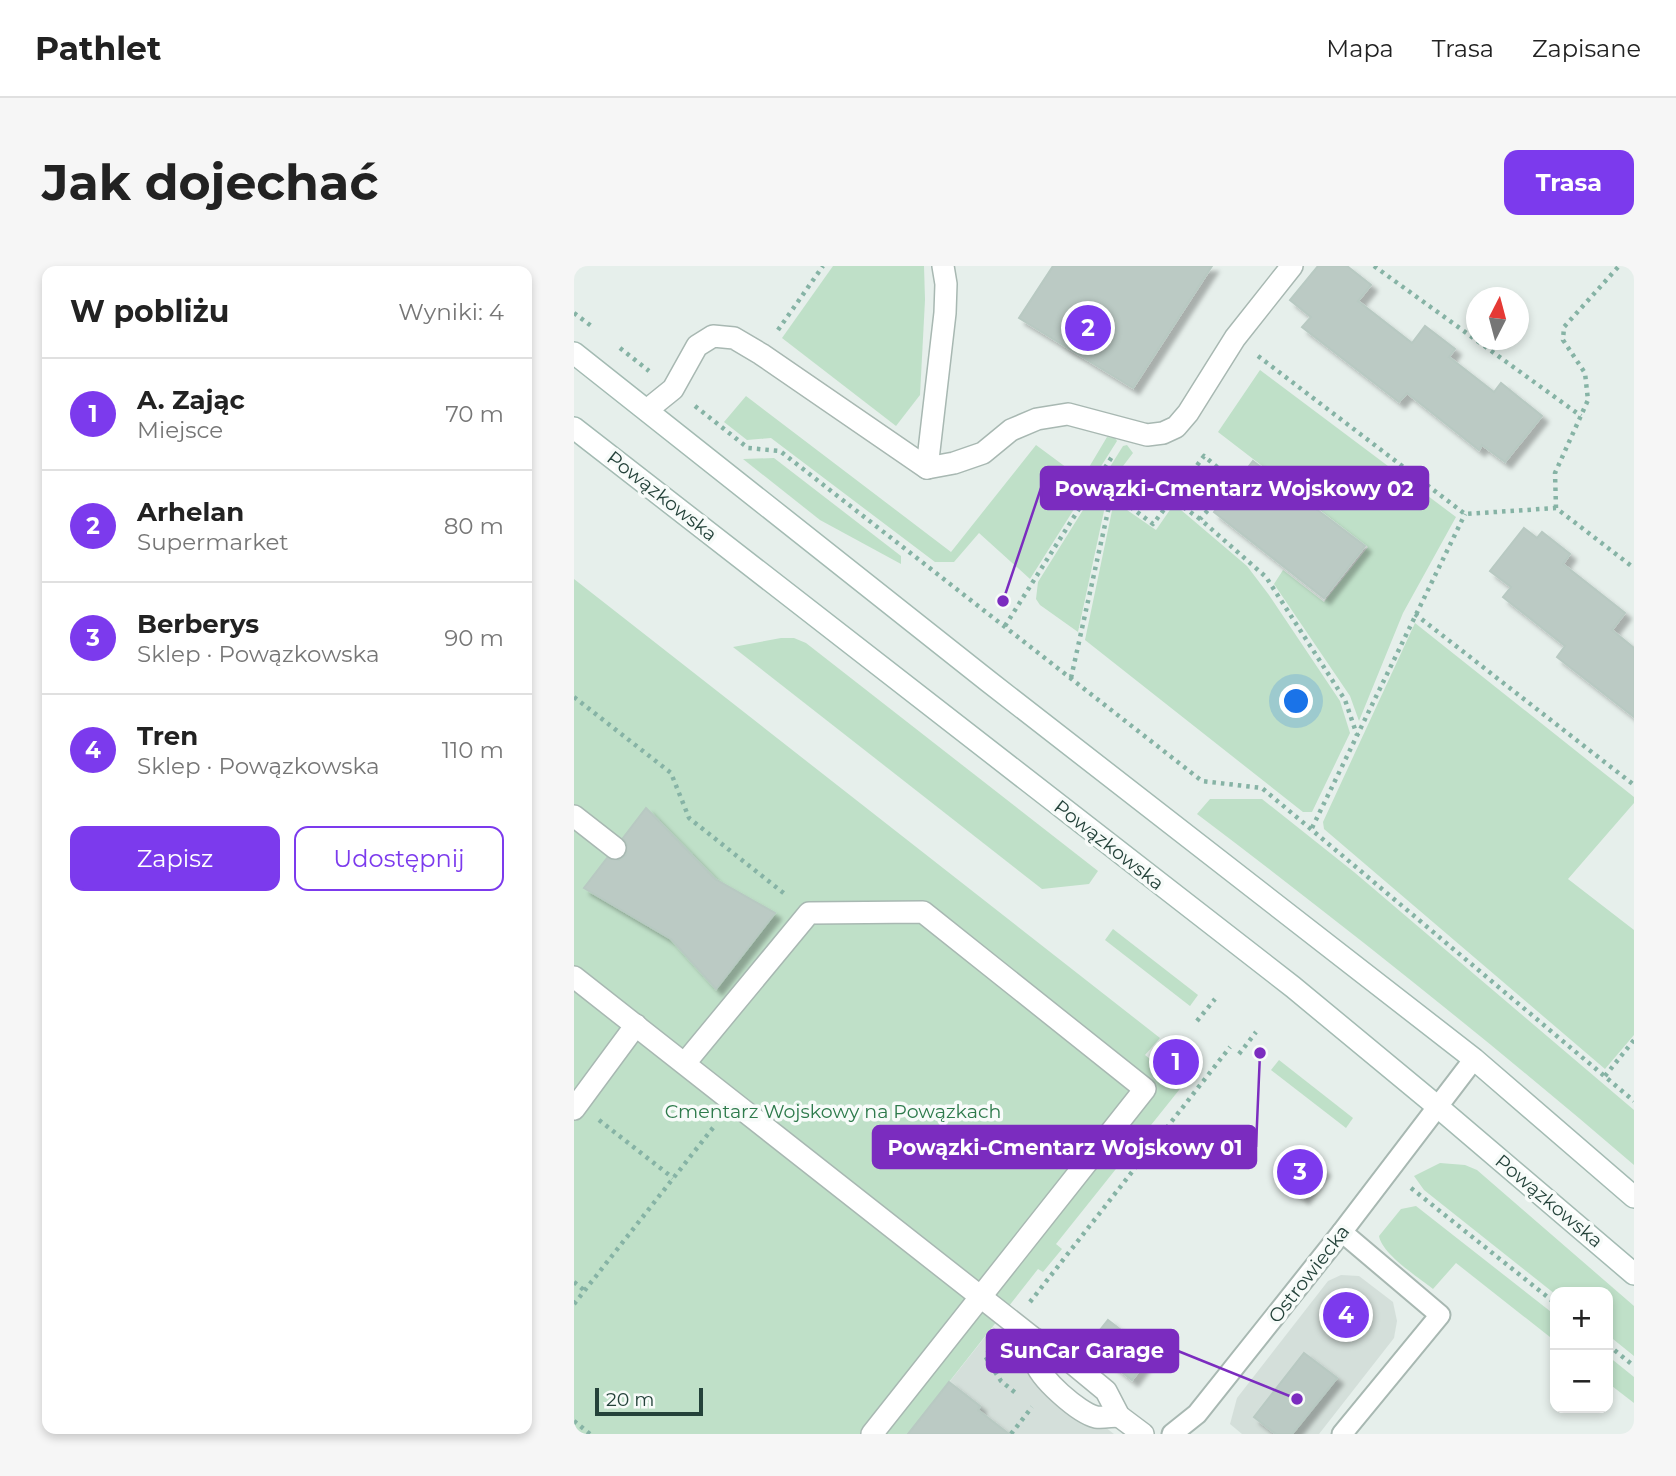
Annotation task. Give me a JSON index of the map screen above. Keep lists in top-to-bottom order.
{
  "streets": {
    "street": ["Powązkowska"],
    "lane": ["Ostrowiecka"]
  },
  "crossings": [
    ["Powązkowska", "Ostrowiecka"]
  ],
  "parks": ["Cmentarz Wojskowy na Powązkach"],
  "places": ["Powązki-Cmentarz Wojskowy 02", "Powązki-Cmentarz Wojskowy 01", "SunCar Garage"],
  "scale_bar": "20 m",
  "north": "top",
  "page": {
    "header": "Pathlet",
    "nav": ["Mapa", "Trasa", "Zapisane"],
    "buttons": [
      "Trasa",
      ["Zapisz", "Udostępnij"]
    ],
    "title": "Jak dojechać",
    "heading": ["W pobliżu", "Wyniki: 4"],
    "pins": [
      "2",
      "1",
      "3",
      "4"
    ],
    "list": [
      {
        "mark": "1",
        "name": "A. Zając",
        "note": "Miejsce",
        "value": "70 m"
      },
      {
        "mark": "2",
        "name": "Arhelan",
        "note": "Supermarket",
        "value": "80 m"
      },
      {
        "mark": "3",
        "name": "Berberys",
        "note": "Sklep · Powązkowska",
        "value": "90 m"
      },
      {
        "mark": "4",
        "name": "Tren",
        "note": "Sklep · Powązkowska",
        "value": "110 m"
      }
    ],
    "map_buttons": ["+", "−"],
    "scale": "20 m"
  }
}
